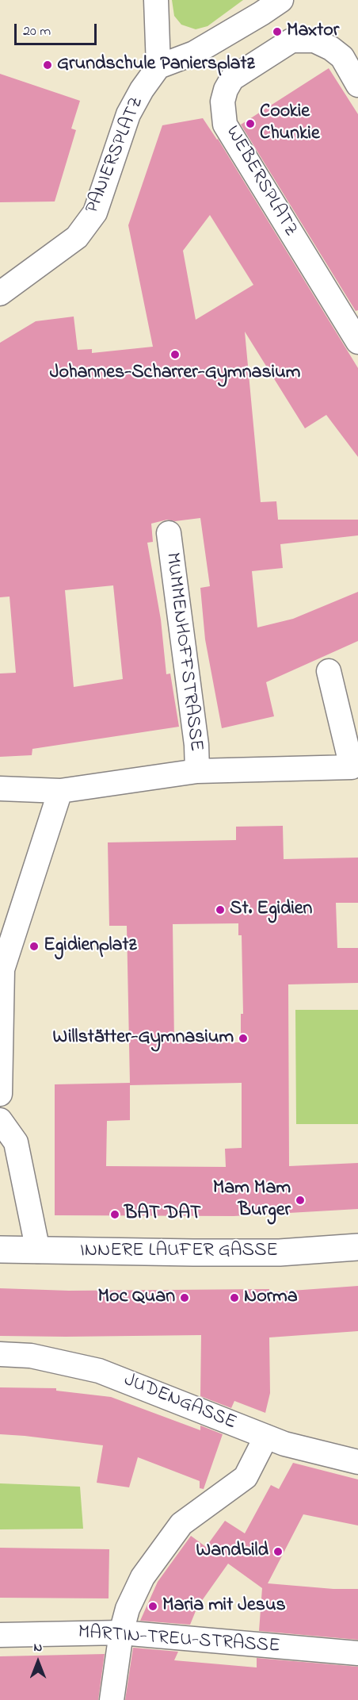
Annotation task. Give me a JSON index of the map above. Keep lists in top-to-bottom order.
{
  "streets": {
    "street": [
      "PANIERSPLATZ",
      "WEBERSPLATZ",
      "MUMMENHOFFSTRASSE",
      "INNERE LAUFER GASSE",
      "JUDENGASSE",
      "MARTIN-TREU-STRASSE"
    ]
  },
  "places": [
    "Maxtor",
    "Grundschule Paniersplatz",
    "Cookie Chunkie",
    "Johannes-Scharrer-Gymnasium",
    "St. Egidien",
    "Egidienplatz",
    "Willstätter-Gymnasium",
    "Mam Mam Burger",
    "BAT DAT",
    "Moc Quan",
    "Norma",
    "Wandbild",
    "Maria mit Jesus"
  ],
  "scale_bar": "20 m",
  "north": "top"
}
